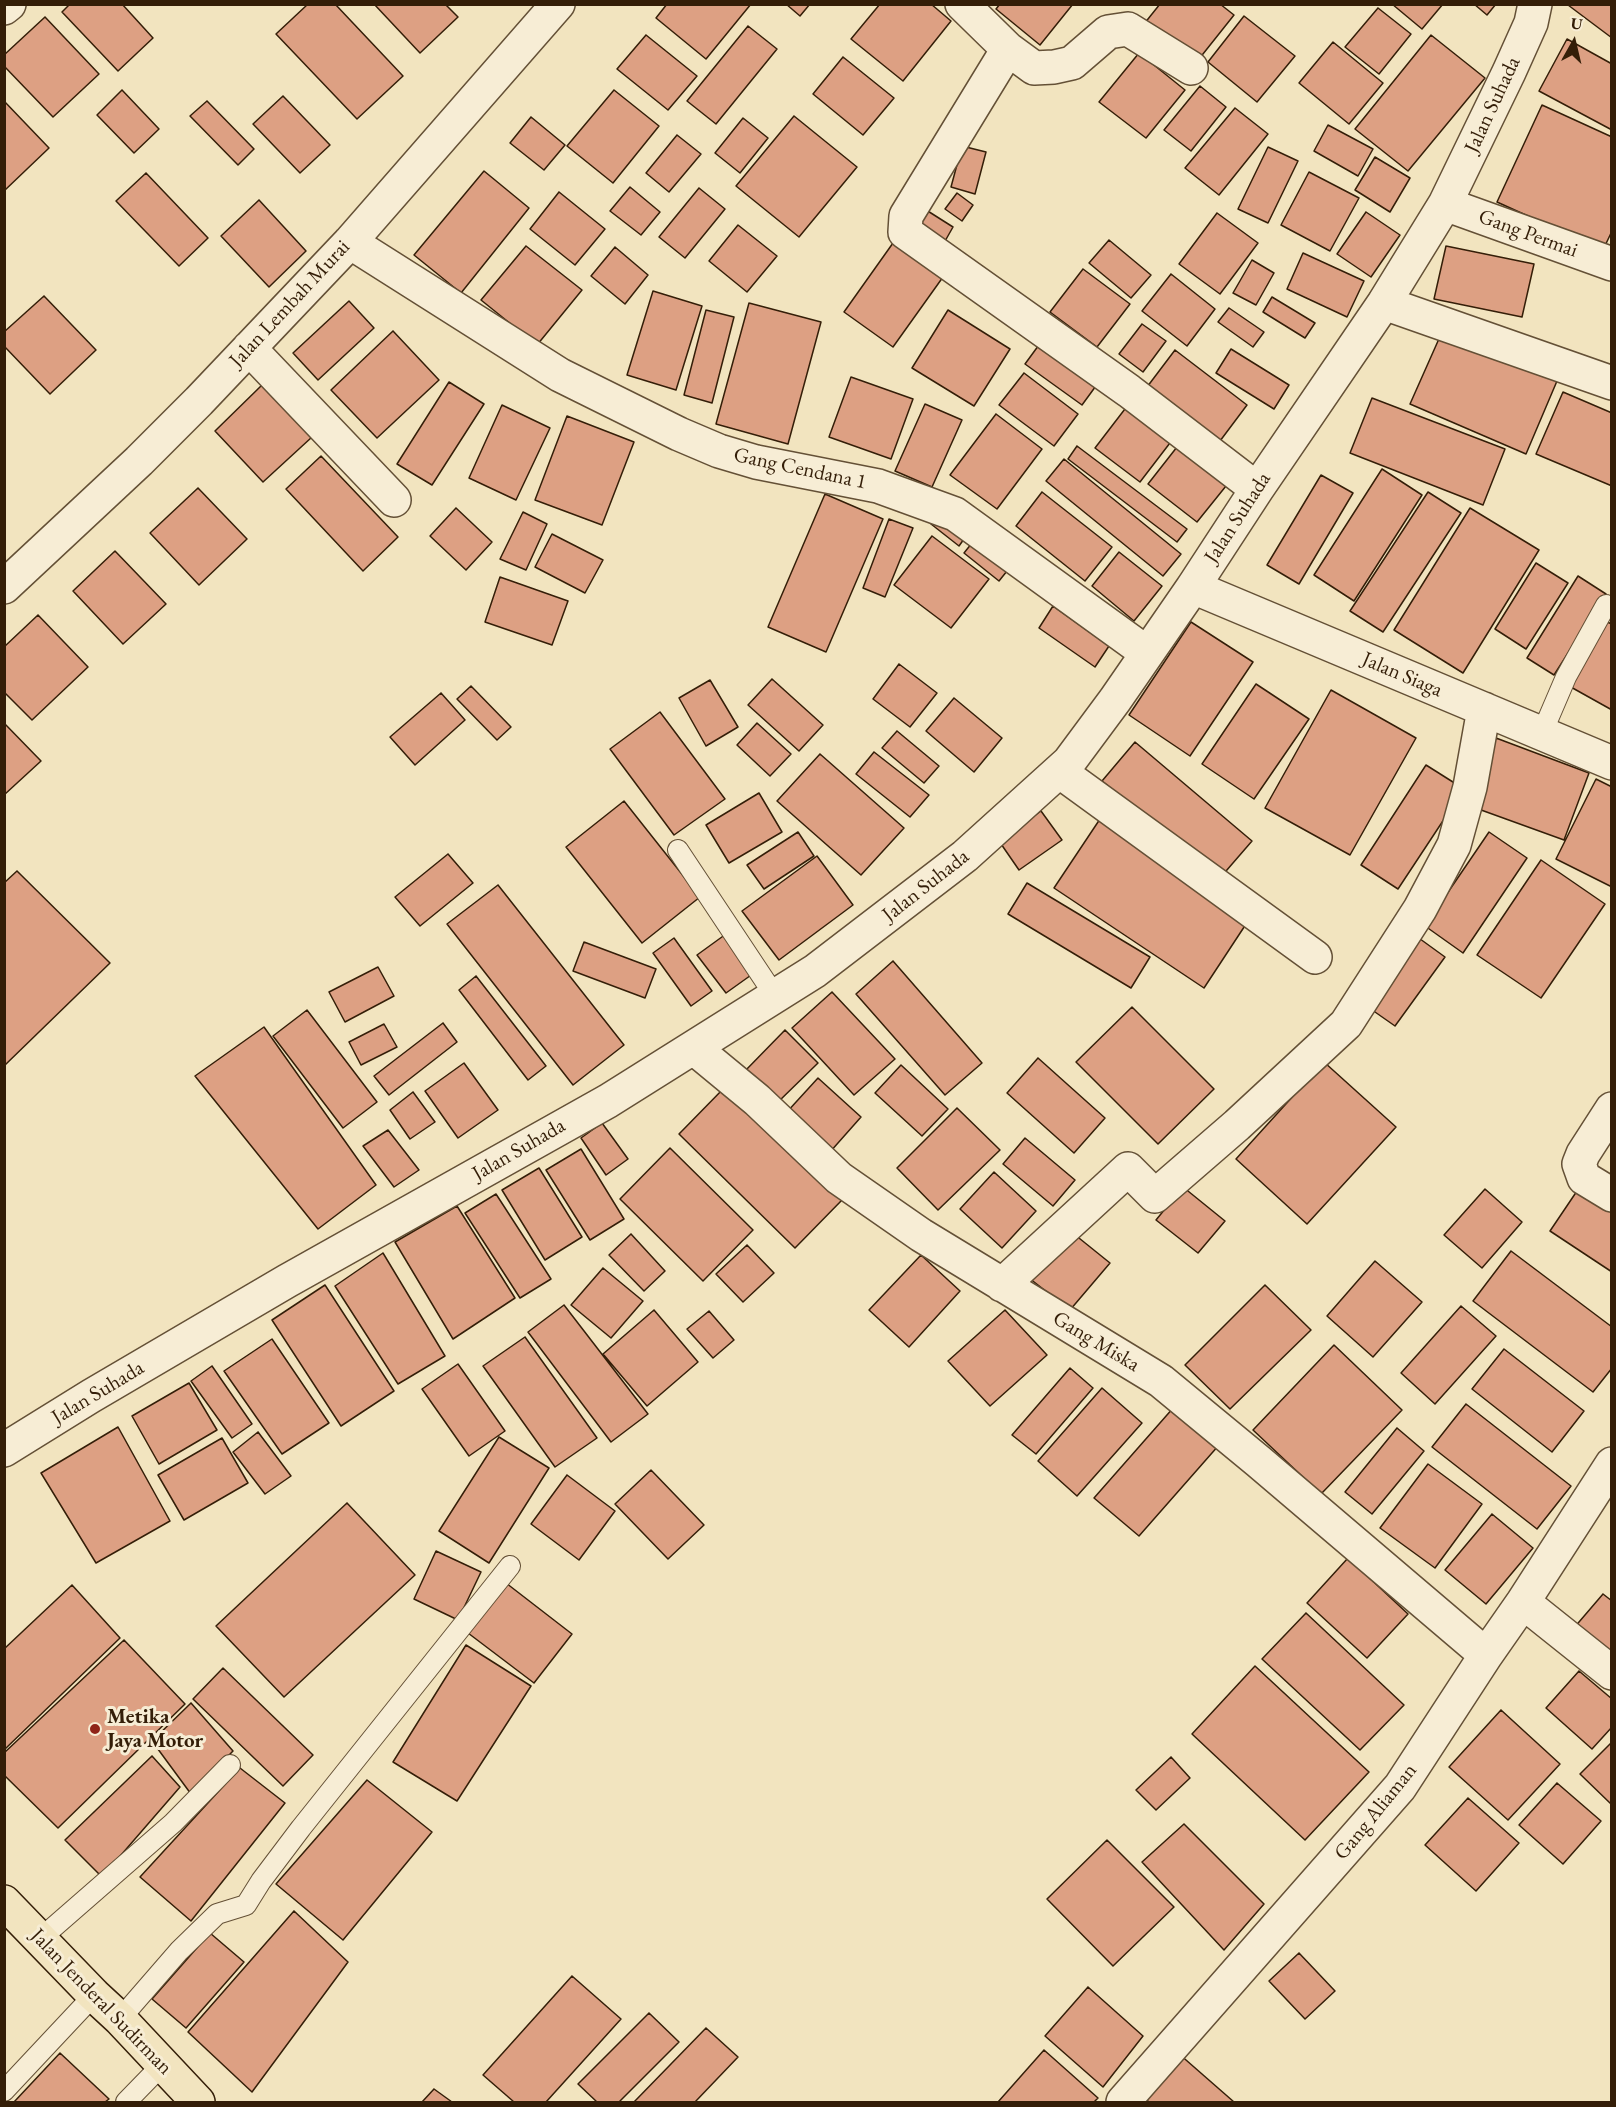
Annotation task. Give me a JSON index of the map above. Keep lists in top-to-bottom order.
{
  "streets": {
    "main road": ["Jalan Jenderal Sudirman"],
    "street": [
      "Jalan Suhada",
      "Gang Permai",
      "Jalan Lembah Murai",
      "Gang Cendana 1",
      "Jalan Siaga",
      "Gang Miska",
      "Gang Aliaman"
    ]
  },
  "crossings": [
    ["Jalan Suhada", "Gang Permai"],
    ["Jalan Suhada", "Gang Cendana 1"],
    ["Jalan Suhada", "Jalan Siaga"],
    ["Jalan Suhada", "Gang Miska"],
    ["Jalan Lembah Murai", "Gang Cendana 1"],
    ["Gang Miska", "Gang Aliaman"]
  ],
  "places": ["Metika Jaya Motor"],
  "north": "top"
}
